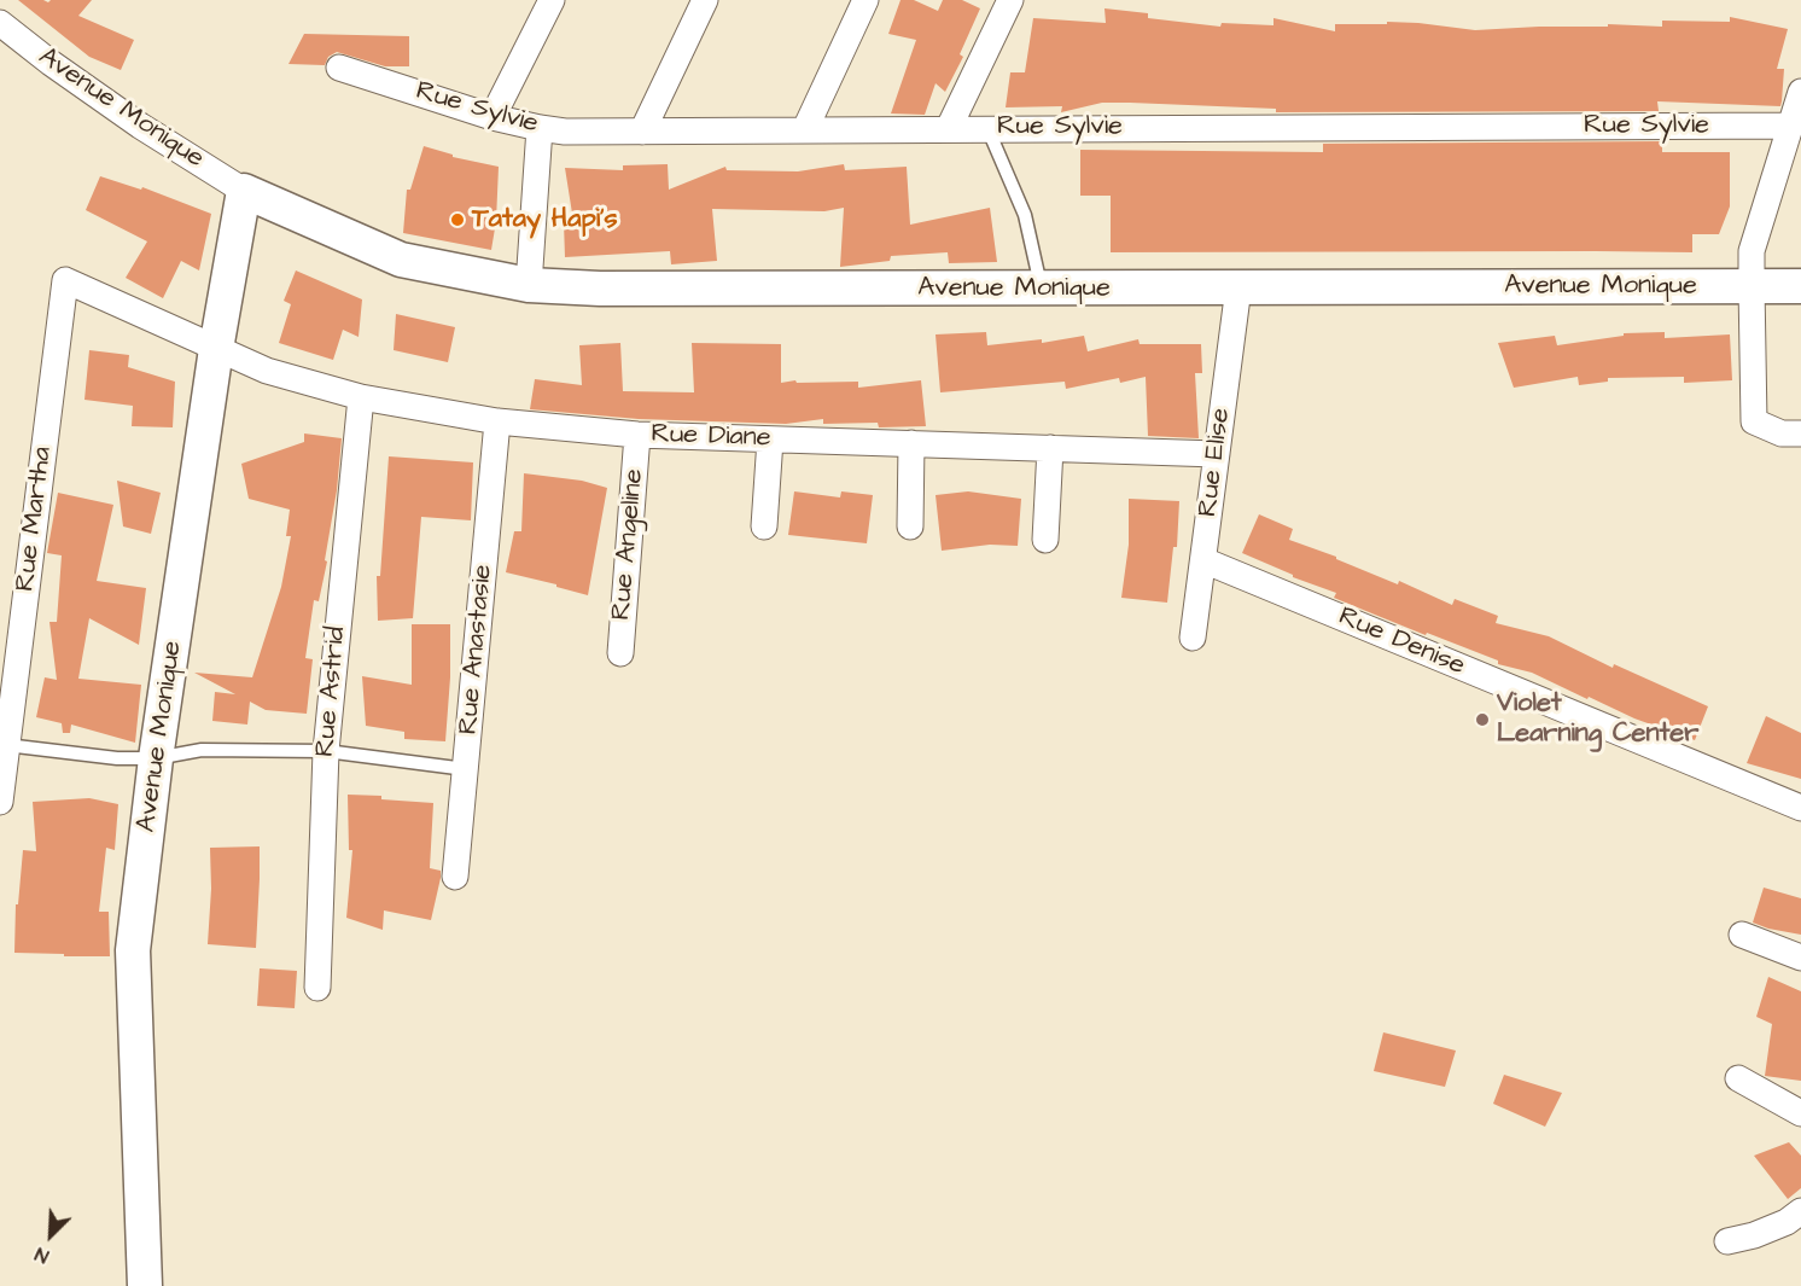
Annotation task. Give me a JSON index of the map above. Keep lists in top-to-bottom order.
{
  "streets": {
    "street": [
      "Avenue Monique",
      "Rue Sylvie",
      "Rue Diane",
      "Rue Elise",
      "Rue Martha",
      "Rue Angeline",
      "Rue Denise",
      "Rue Anastasie",
      "Rue Astrid"
    ]
  },
  "crossings": [
    ["Avenue Monique", "Rue Diane"],
    ["Avenue Monique", "Rue Elise"],
    ["Rue Diane", "Rue Elise"],
    ["Rue Diane", "Rue Martha"],
    ["Rue Diane", "Rue Angeline"],
    ["Rue Diane", "Rue Anastasie"],
    ["Rue Diane", "Rue Astrid"],
    ["Rue Elise", "Rue Denise"]
  ],
  "places": ["Tatay Hapi's", "Violet Learning Center"],
  "north": "bottom left"
}
